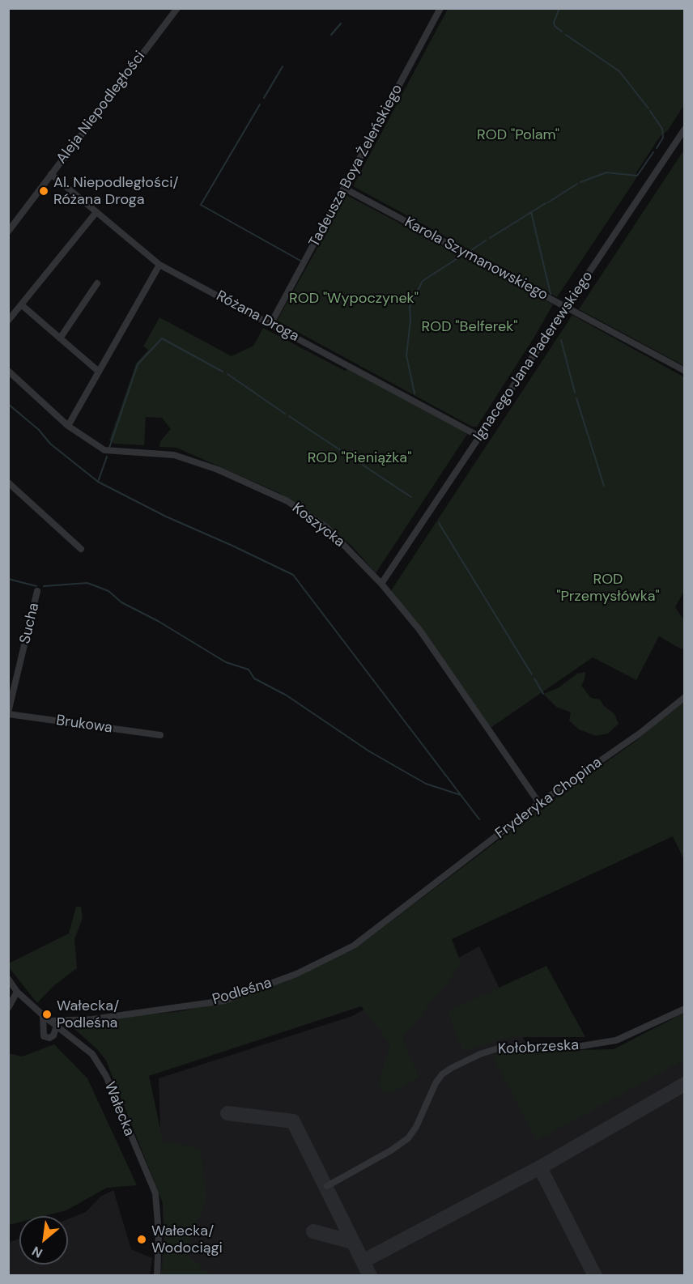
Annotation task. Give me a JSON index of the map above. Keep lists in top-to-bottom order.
{
  "streets": {
    "street": [
      "Aleja Niepodległości",
      "Tadeusza Boya Żeleńskiego",
      "Karola Szymanowskiego",
      "Różana Droga",
      "Ignacego Jana Paderewskiego",
      "Koszycka",
      "Sucha",
      "Brukowa",
      "Fryderyka Chopina",
      "Podleśna",
      "Kołobrzeska",
      "Wałecka"
    ]
  },
  "crossings": [
    ["Aleja Niepodległości", "Różana Droga"],
    ["Tadeusza Boya Żeleńskiego", "Karola Szymanowskiego"],
    ["Tadeusza Boya Żeleńskiego", "Różana Droga"],
    ["Karola Szymanowskiego", "Ignacego Jana Paderewskiego"],
    ["Różana Droga", "Ignacego Jana Paderewskiego"],
    ["Ignacego Jana Paderewskiego", "Koszycka"],
    ["Koszycka", "Fryderyka Chopina"],
    ["Sucha", "Brukowa"],
    ["Fryderyka Chopina", "Podleśna"],
    ["Podleśna", "Wałecka"]
  ],
  "parks": [
    "ROD \"Polam\"",
    "ROD \"Wypoczynek\"",
    "ROD \"Belferek\"",
    "ROD \"Pieniążka\"",
    "ROD \"Przemysłówka\""
  ],
  "places": ["Al. Niepodległości/ Różana Droga", "Wałecka/ Podleśna", "Wałecka/ Wodociągi"],
  "north": "bottom left"
}
